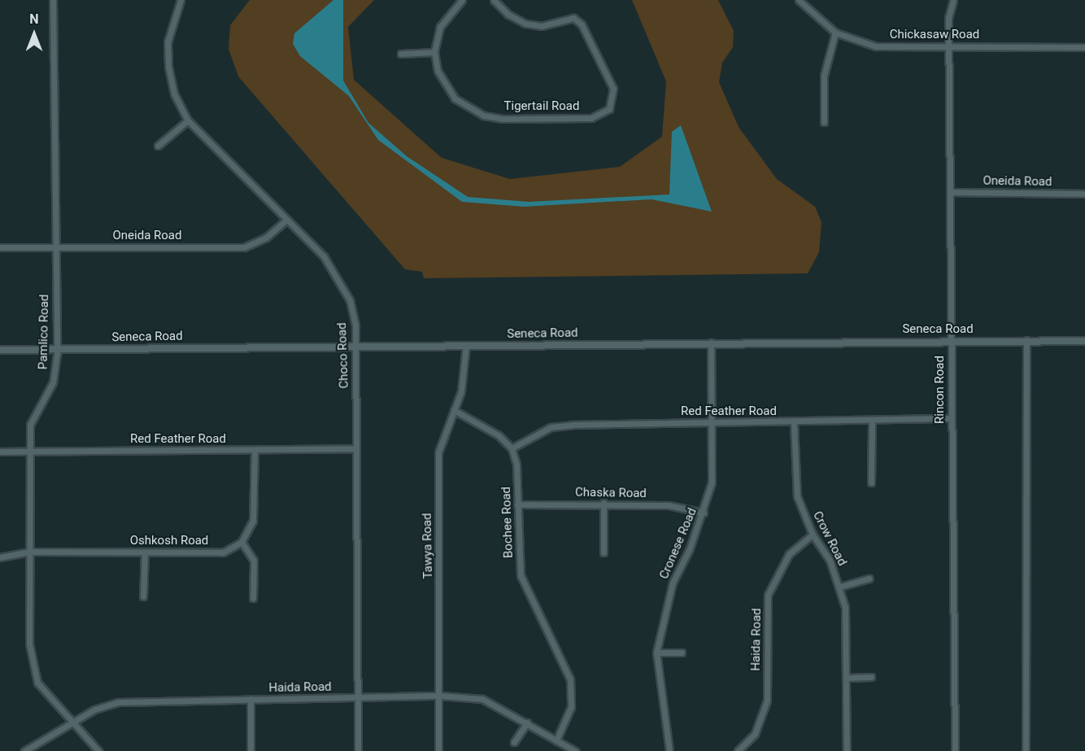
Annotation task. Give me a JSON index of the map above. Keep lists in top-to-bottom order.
{
  "streets": {
    "street": [
      "Chickasaw Road",
      "Tigertail Road",
      "Oneida Road",
      "Seneca Road",
      "Pamlico Road",
      "Choco Road",
      "Rincon Road",
      "Red Feather Road",
      "Chaska Road",
      "Bochee Road",
      "Crow Road",
      "Oshkosh Road",
      "Cronese Road",
      "Tawya Road",
      "Haida Road"
    ]
  },
  "crossings": [
    ["Chickasaw Road", "Rincon Road"],
    ["Oneida Road", "Pamlico Road"],
    ["Oneida Road", "Choco Road"],
    ["Oneida Road", "Rincon Road"],
    ["Seneca Road", "Pamlico Road"],
    ["Seneca Road", "Choco Road"],
    ["Seneca Road", "Rincon Road"],
    ["Seneca Road", "Cronese Road"],
    ["Seneca Road", "Tawya Road"],
    ["Pamlico Road", "Red Feather Road"],
    ["Pamlico Road", "Oshkosh Road"],
    ["Pamlico Road", "Haida Road"],
    ["Choco Road", "Red Feather Road"],
    ["Choco Road", "Haida Road"],
    ["Rincon Road", "Red Feather Road"],
    ["Red Feather Road", "Bochee Road"],
    ["Red Feather Road", "Crow Road"],
    ["Red Feather Road", "Cronese Road"],
    ["Chaska Road", "Bochee Road"],
    ["Chaska Road", "Cronese Road"],
    ["Bochee Road", "Haida Road"],
    ["Crow Road", "Haida Road"],
    ["Tawya Road", "Haida Road"]
  ],
  "north": "top"
}
